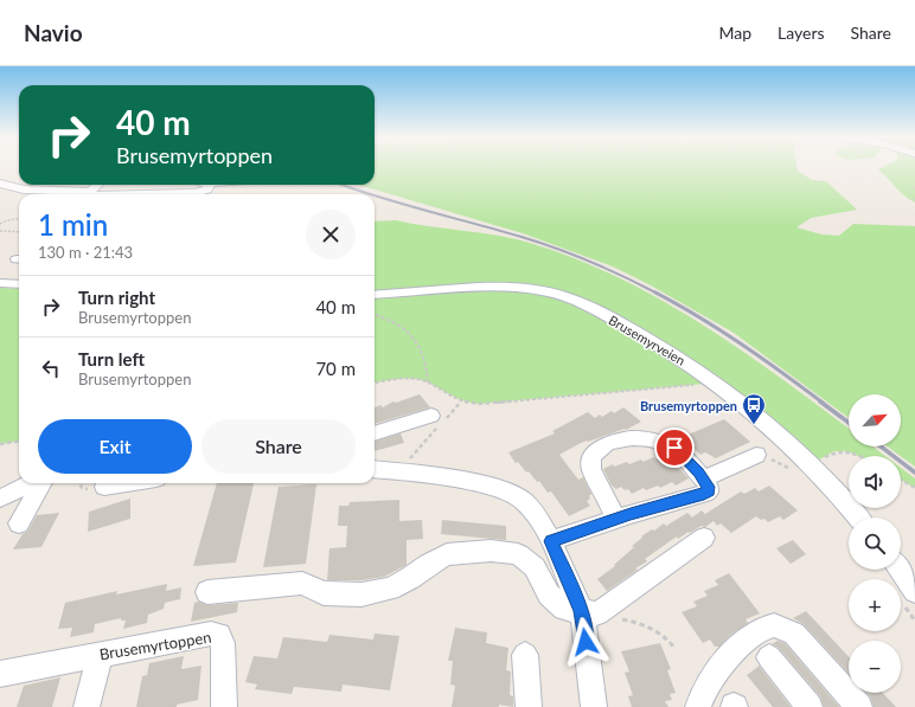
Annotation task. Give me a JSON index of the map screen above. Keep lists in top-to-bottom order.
{
  "streets": {
    "street": ["Brusemyrveien", "Brusemyrtoppen"]
  },
  "places": {
    "bus stop": ["Brusemyrtoppen"]
  },
  "north": "top right",
  "page": {
    "header": "Navio",
    "nav": ["Map", "Layers", "Share"],
    "turn": ["40 m", "Brusemyrtoppen"],
    "heading": ["1 min", "130 m · 21:43"],
    "list": [
      {
        "name": "Turn right",
        "note": "Brusemyrtoppen",
        "value": "40 m"
      },
      {
        "name": "Turn left",
        "note": "Brusemyrtoppen",
        "value": "70 m"
      }
    ],
    "map_buttons": ["+", "−"],
    "buttons": ["Exit", "Share"]
  }
}
